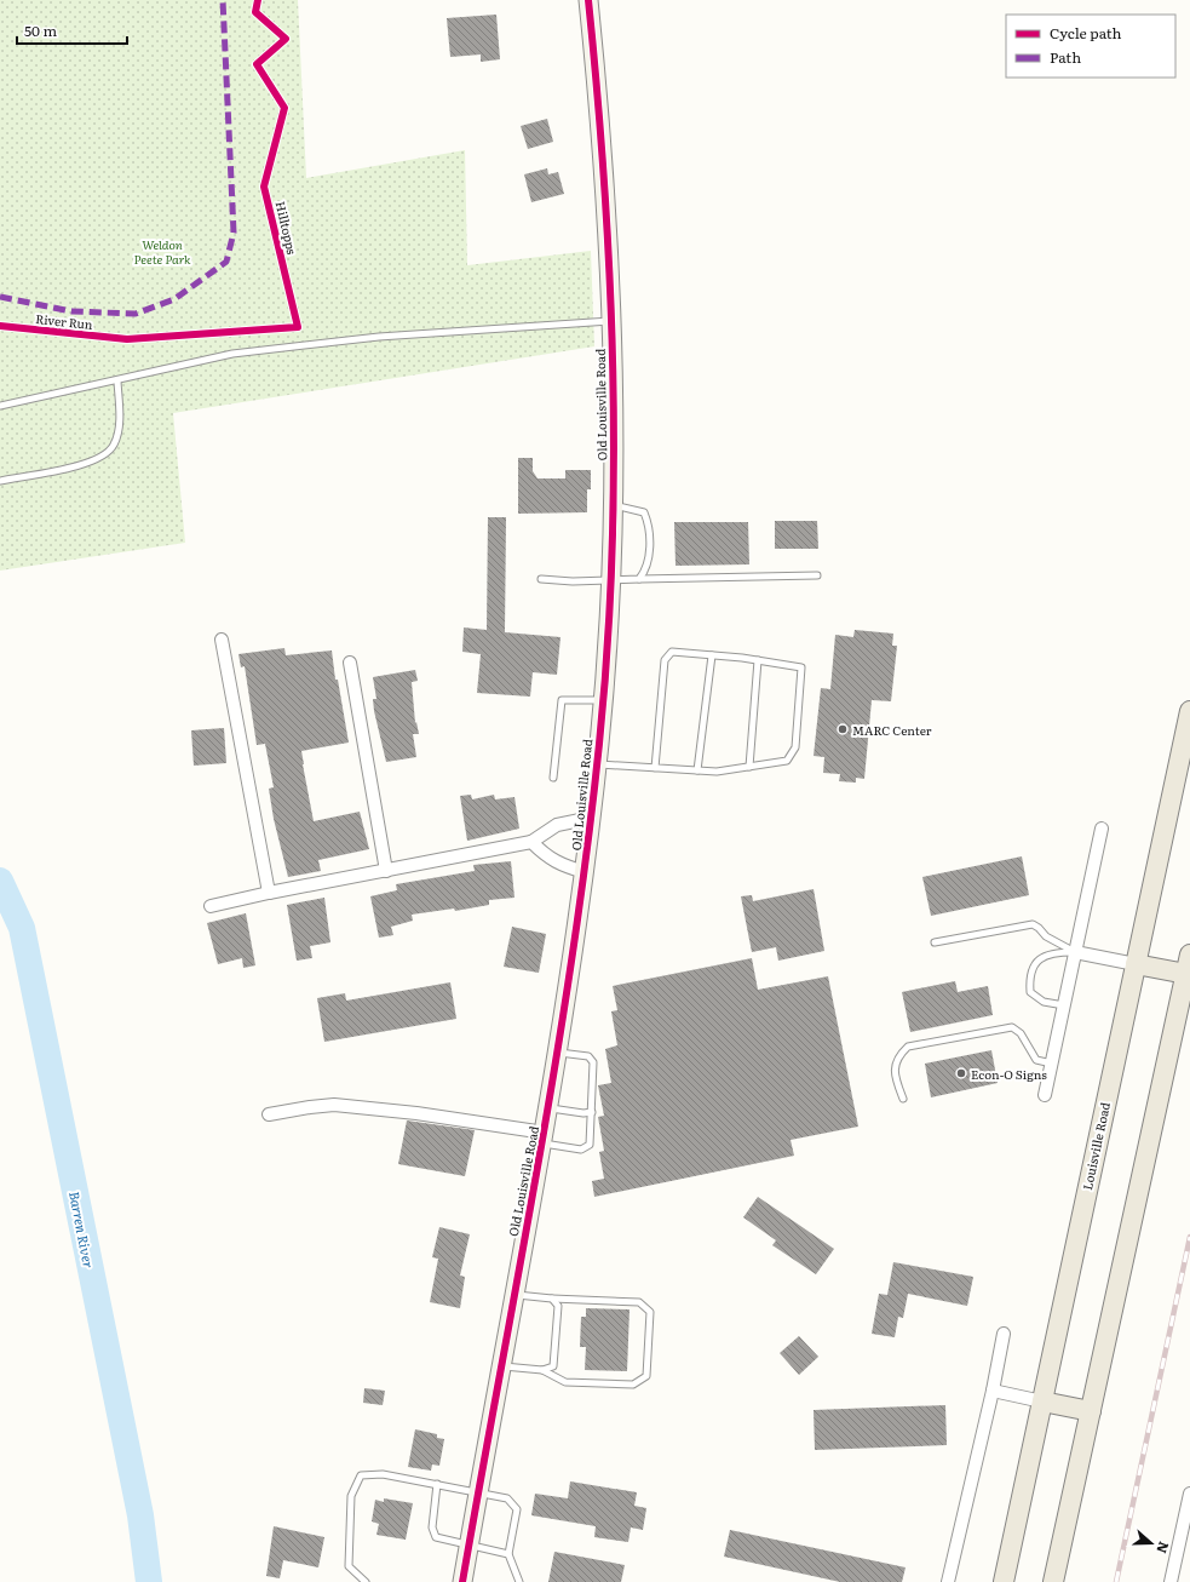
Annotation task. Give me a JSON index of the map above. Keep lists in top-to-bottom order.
{
  "streets": {
    "main road": ["Louisville Road"],
    "street": ["Old Louisville Road"],
    "cycle path": ["Hilltopps"]
  },
  "water": ["Barren River"],
  "parks": ["Weldon Peete Park"],
  "places": ["MARC Center", "Econ-O Signs"],
  "legend": ["Cycle path", "Path"],
  "scale_bar": "50 m",
  "north": "right"
}
